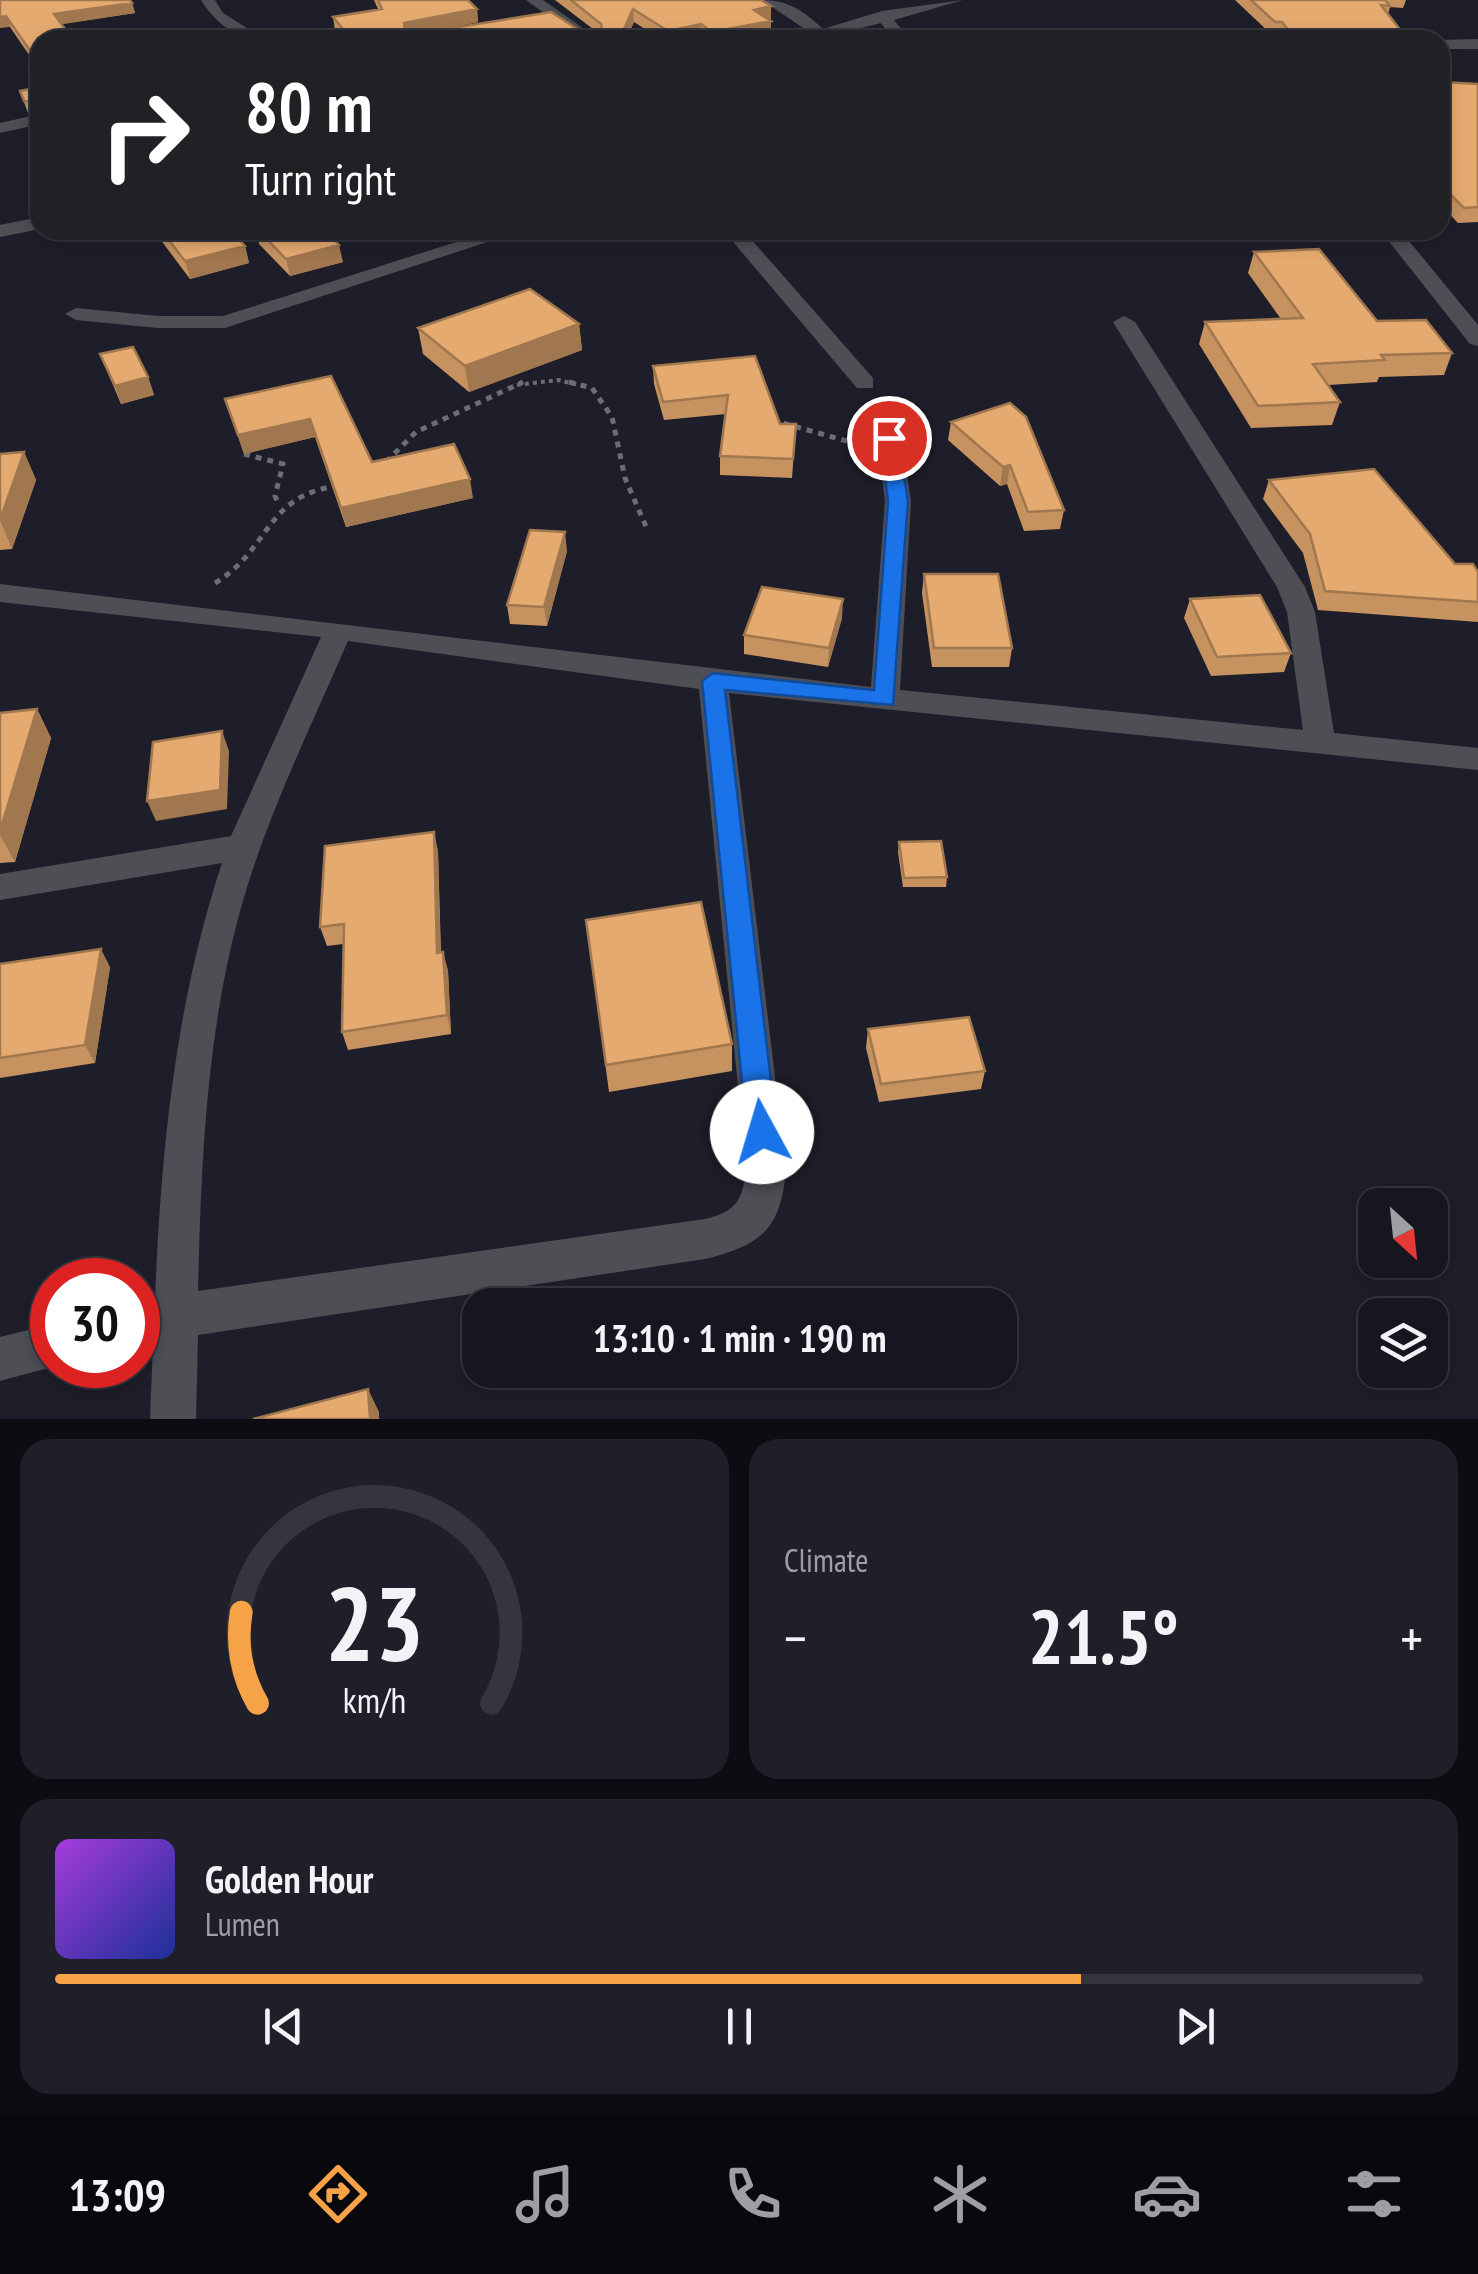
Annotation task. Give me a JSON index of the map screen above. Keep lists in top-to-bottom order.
{
  "north": "bottom right",
  "page": {
    "turn": ["80 m", "Turn right"],
    "limit": "30",
    "trip": "13:10 · 1 min · 190 m",
    "tile": "Climate",
    "heat": ["−", "21.5°", "+"],
    "song": ["Golden Hour", "Lumen"],
    "tabs": "13:09",
    "gauge": ["23", "km/h"]
  }
}
